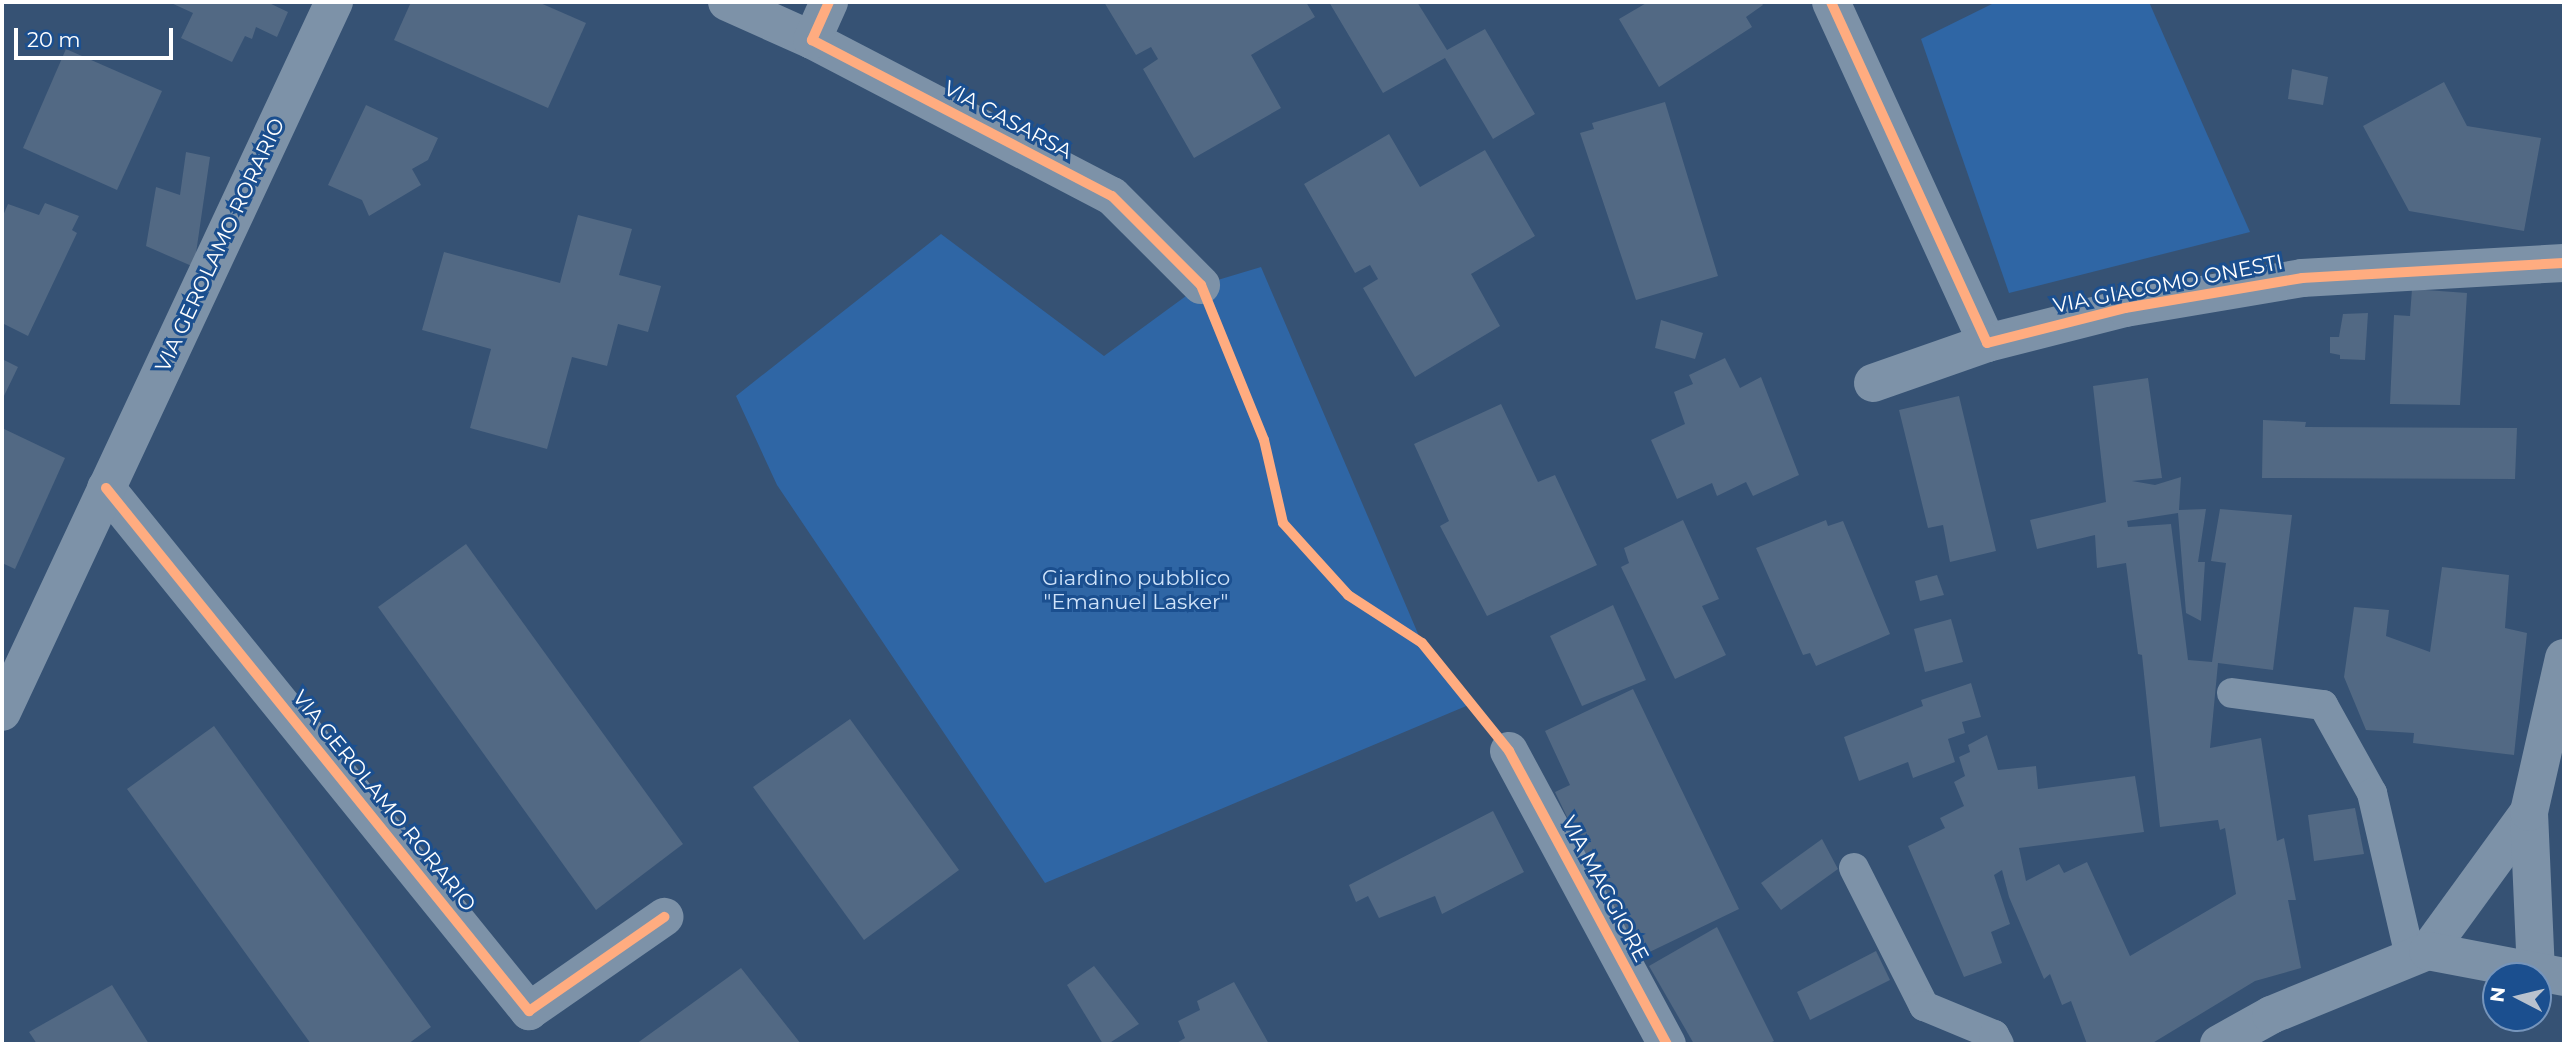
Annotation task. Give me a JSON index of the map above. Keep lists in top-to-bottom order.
{
  "streets": {
    "street": [
      "VIA CASARSA",
      "VIA GEROLAMO RORARIO",
      "VIA GIACOMO ONESTI",
      "VIA MAGGIORE"
    ]
  },
  "parks": ["Giardino pubblico \"Emanuel Lasker\""],
  "scale_bar": "20 m",
  "north": "left"
}
